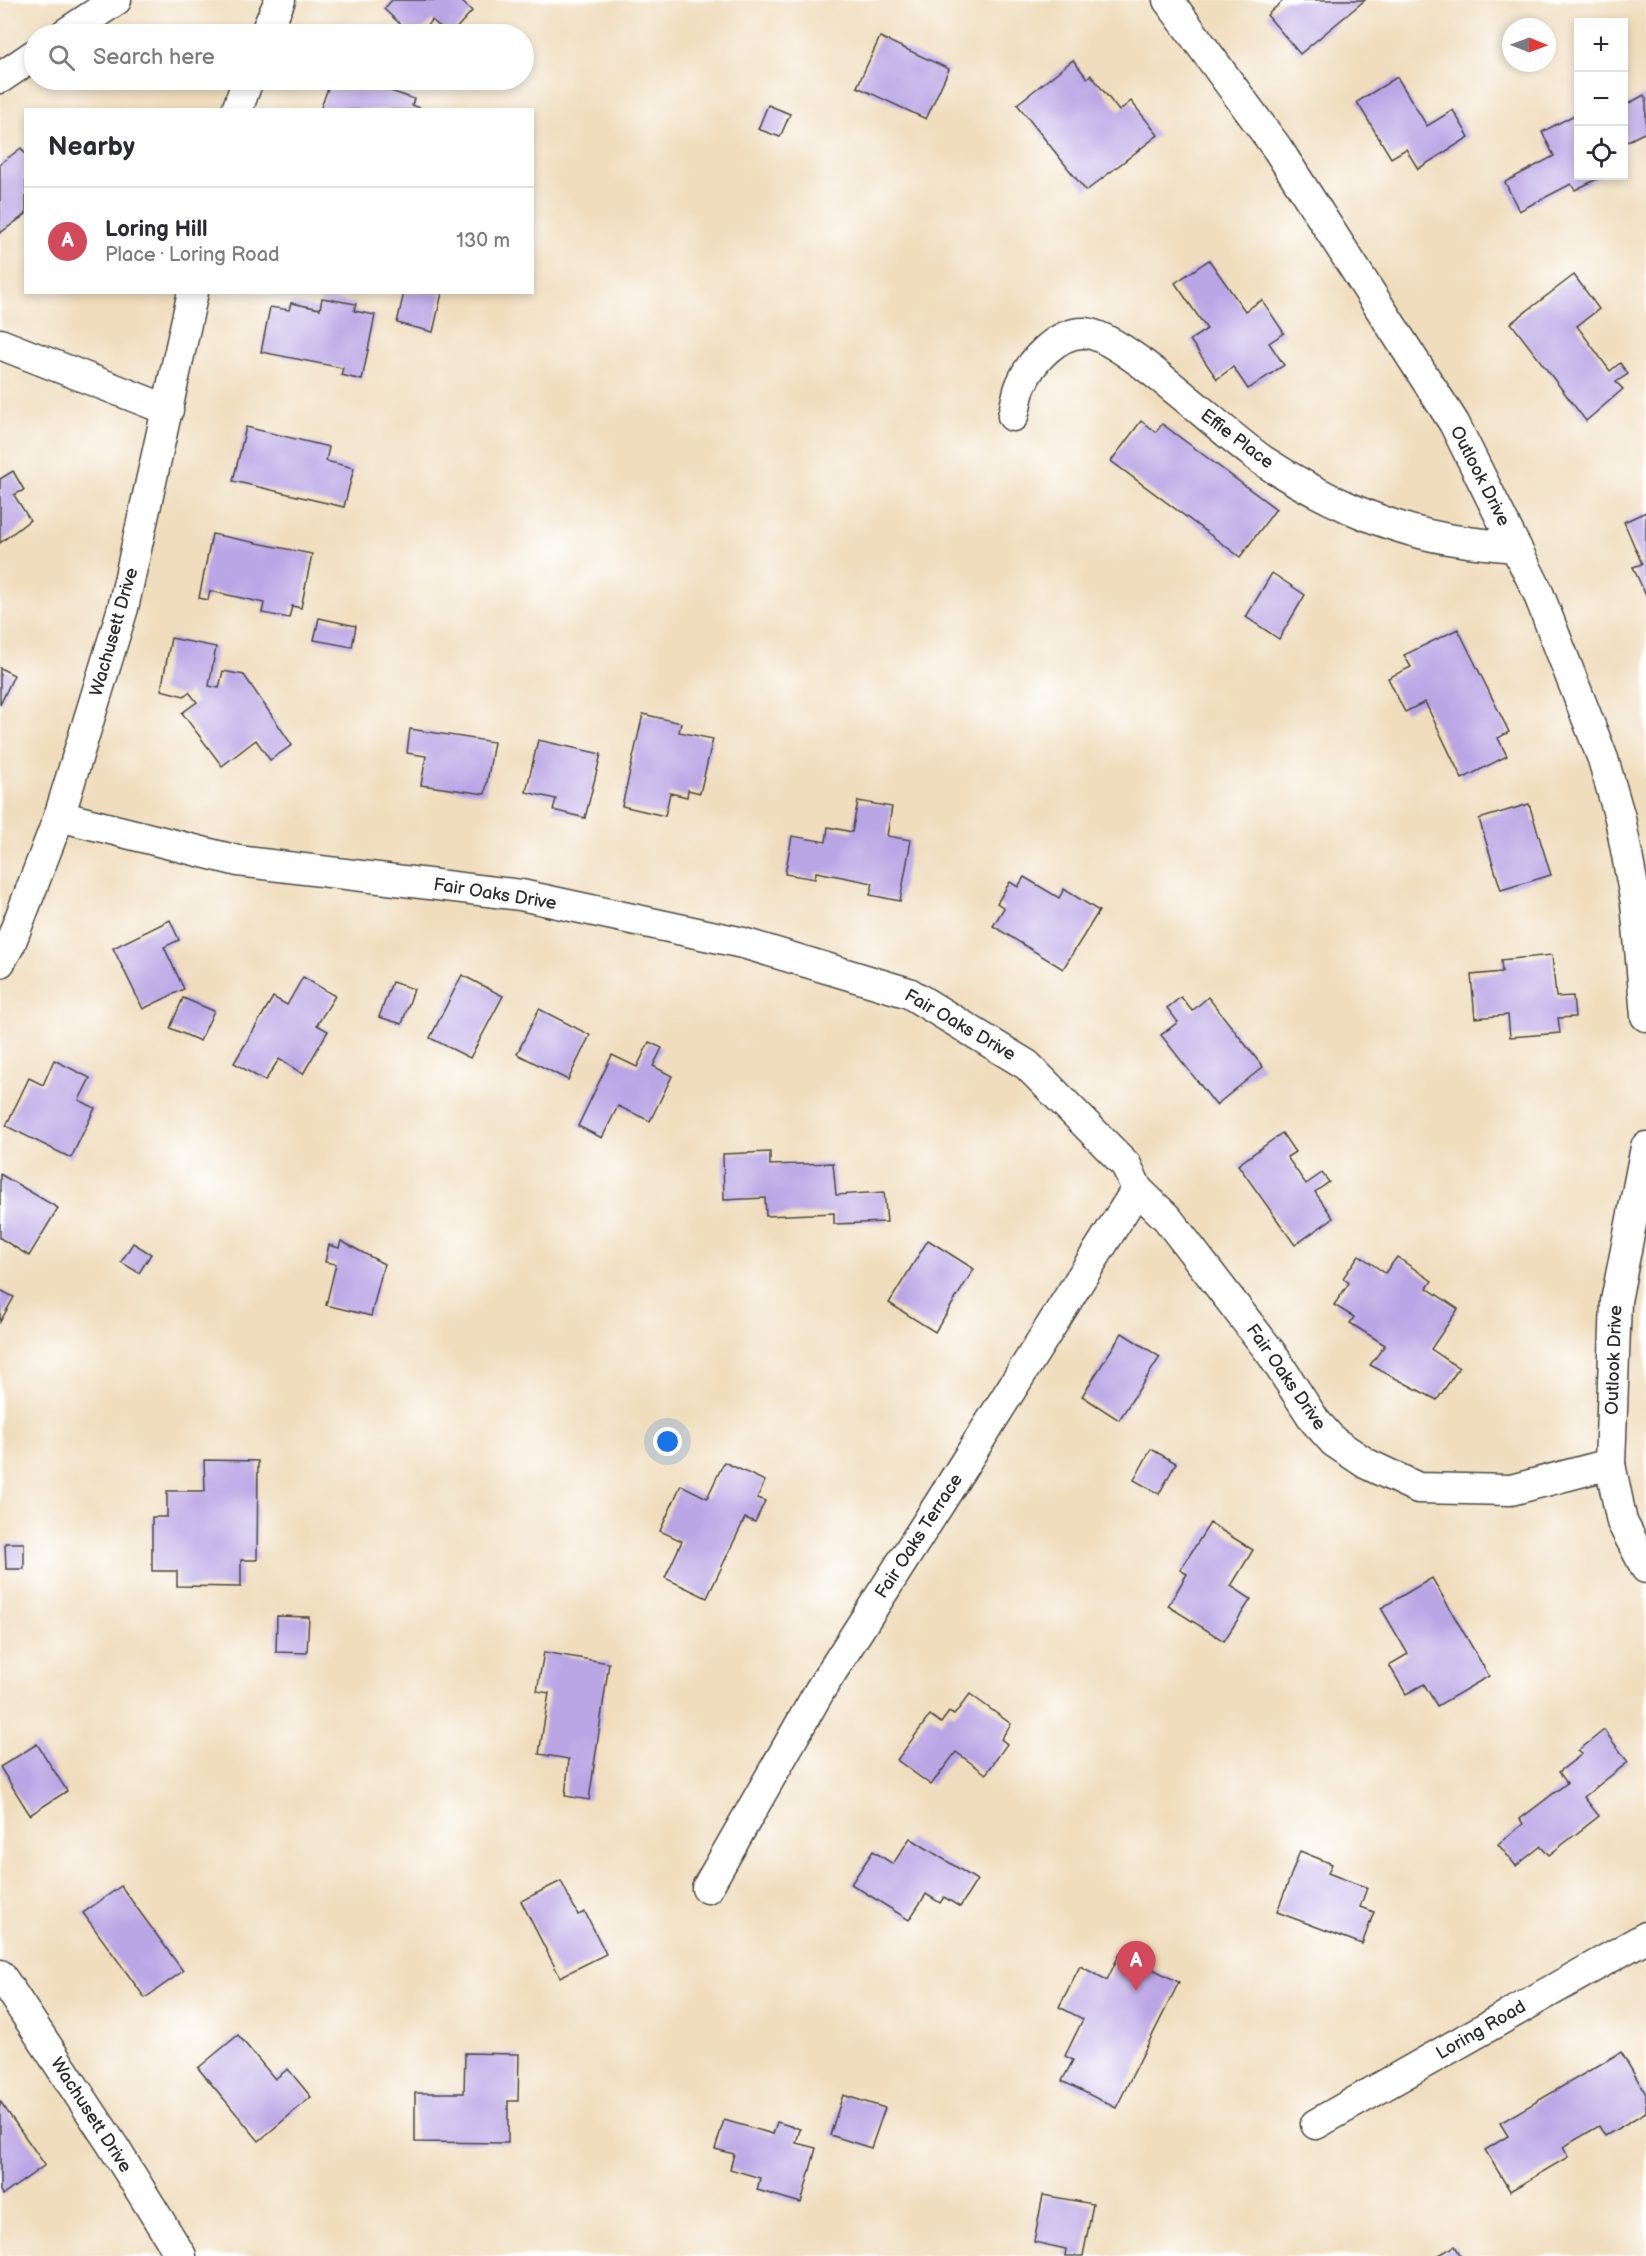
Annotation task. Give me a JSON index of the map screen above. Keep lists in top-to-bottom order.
{
  "streets": {
    "street": [
      "Effie Place",
      "Outlook Drive",
      "Wachusett Drive",
      "Fair Oaks Drive",
      "Fair Oaks Terrace",
      "Loring Road"
    ]
  },
  "crossings": [
    ["Effie Place", "Outlook Drive"],
    ["Outlook Drive", "Fair Oaks Drive"],
    ["Wachusett Drive", "Fair Oaks Drive"],
    ["Fair Oaks Drive", "Fair Oaks Terrace"]
  ],
  "north": "right",
  "page": {
    "map_buttons": ["+", "−"],
    "search": "Search here",
    "heading": "Nearby",
    "list": [
      {
        "mark": "A",
        "name": "Loring Hill",
        "note": "Place · Loring Road",
        "value": "130 m"
      }
    ],
    "pins": "A"
  }
}
